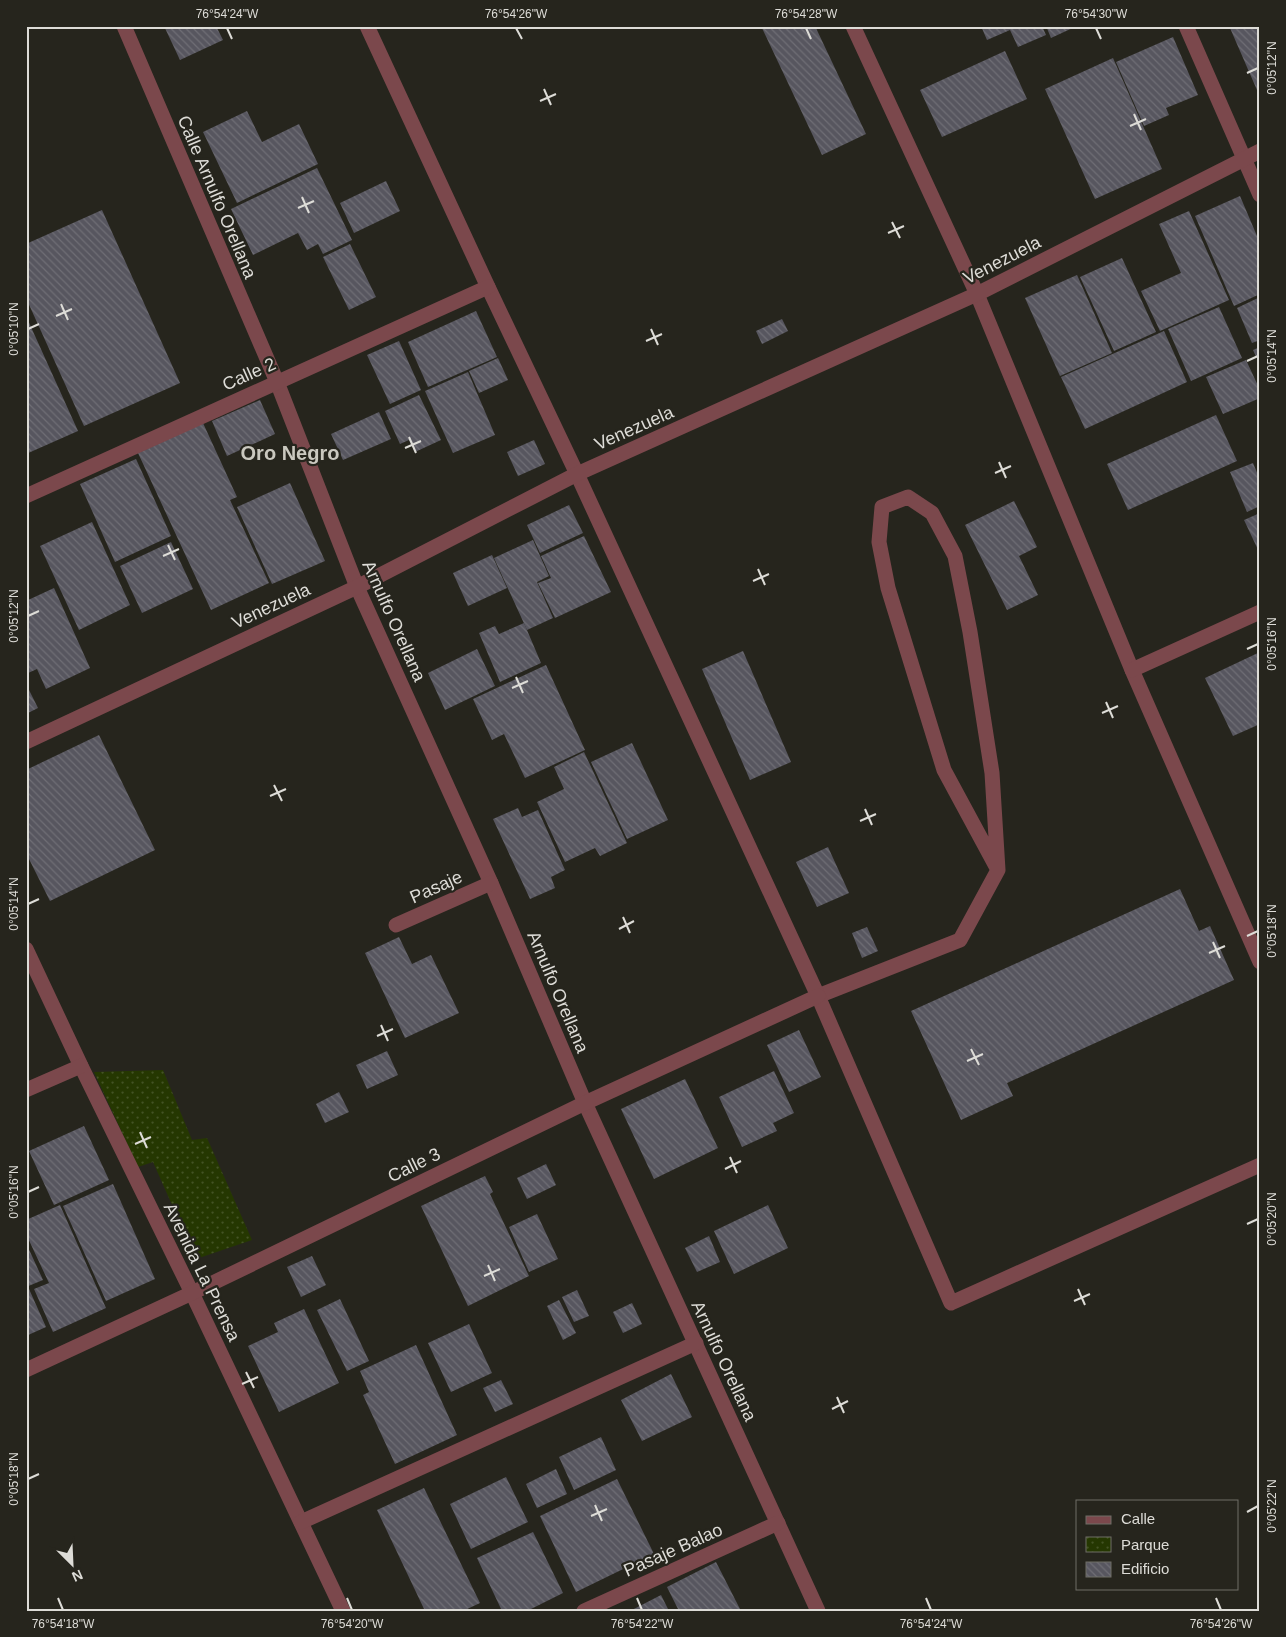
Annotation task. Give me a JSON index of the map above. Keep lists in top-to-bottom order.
{
  "streets": {
    "street": [
      "Calle Arnulfo Orellana",
      "Venezuela",
      "Calle 2",
      "Arnulfo Orellana",
      "Pasaje",
      "Calle 3",
      "Avenida La Prensa",
      "Pasaje Balao"
    ]
  },
  "crossings": [
    ["Calle Arnulfo Orellana", "Calle 2"],
    ["Calle Arnulfo Orellana", "Arnulfo Orellana"],
    ["Venezuela", "Arnulfo Orellana"],
    ["Calle 2", "Arnulfo Orellana"],
    ["Arnulfo Orellana", "Pasaje"],
    ["Arnulfo Orellana", "Calle 3"],
    ["Arnulfo Orellana", "Pasaje Balao"],
    ["Calle 3", "Avenida La Prensa"]
  ],
  "districts": ["Oro Negro"],
  "legend": ["Calle", "Parque", "Edificio"],
  "north": "bottom right",
  "coordinates": [
    "76°54'24\"W",
    "76°54'26\"W",
    "76°54'28\"W",
    "76°54'30\"W",
    "0°05'12\"N",
    "0°05'10\"N",
    "0°05'14\"N",
    "0°05'16\"N",
    "0°05'18\"N",
    "0°05'20\"N",
    "0°05'22\"N",
    "76°54'18\"W",
    "76°54'20\"W",
    "76°54'22\"W"
  ]
}
